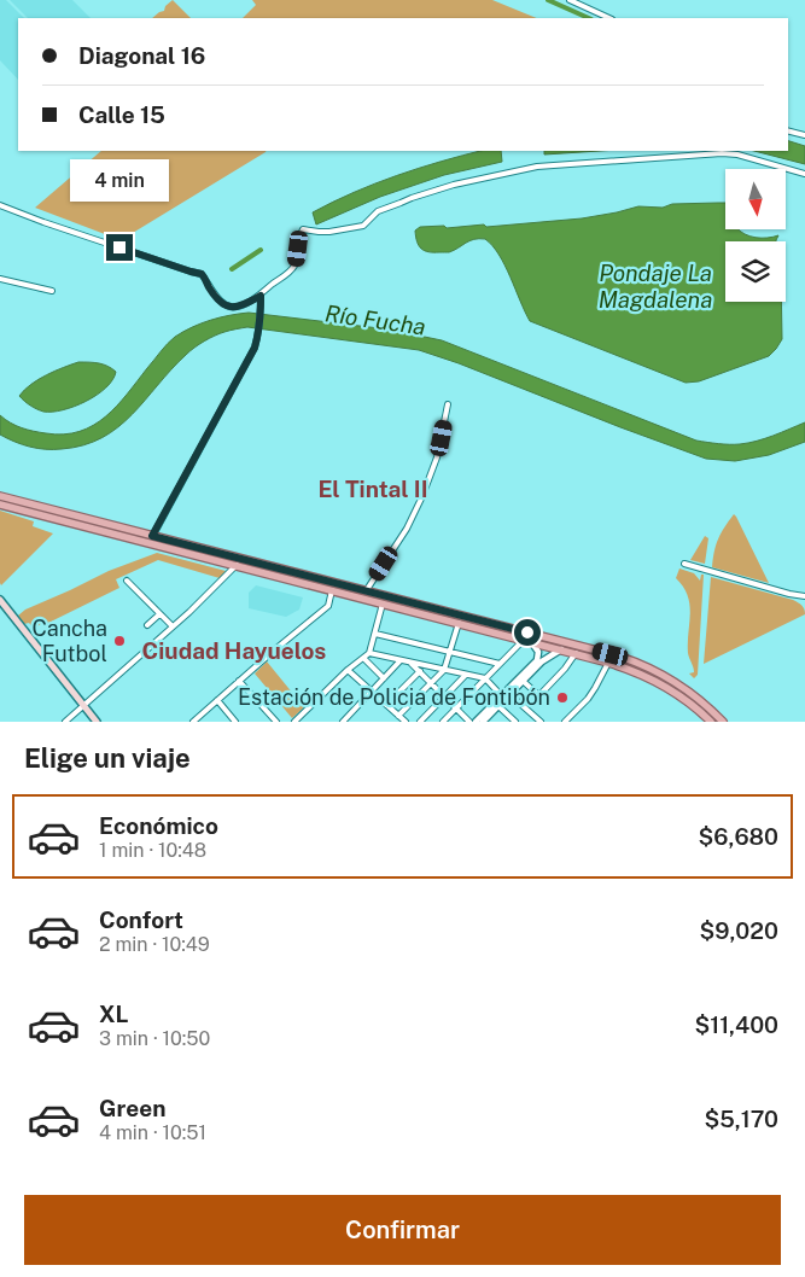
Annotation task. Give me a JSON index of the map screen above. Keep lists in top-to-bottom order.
{
  "districts": ["El Tintal II", "Ciudad Hayuelos"],
  "water": ["Pondaje La Magdalena", "Río Fucha"],
  "places": ["Cancha Futbol", "Estación de Policia de Fontibón"],
  "north": "bottom",
  "page": {
    "banner": ["Diagonal 16", "Calle 15"],
    "bubble": "4 min",
    "heading": "Elige un viaje",
    "list": [
      {
        "name": "Económico",
        "note": "1 min · 10:48",
        "value": "$6,680"
      },
      {
        "name": "Confort",
        "note": "2 min · 10:49",
        "value": "$9,020"
      },
      {
        "name": "XL",
        "note": "3 min · 10:50",
        "value": "$11,400"
      },
      {
        "name": "Green",
        "note": "4 min · 10:51",
        "value": "$5,170"
      }
    ],
    "buttons": "Confirmar"
  }
}
